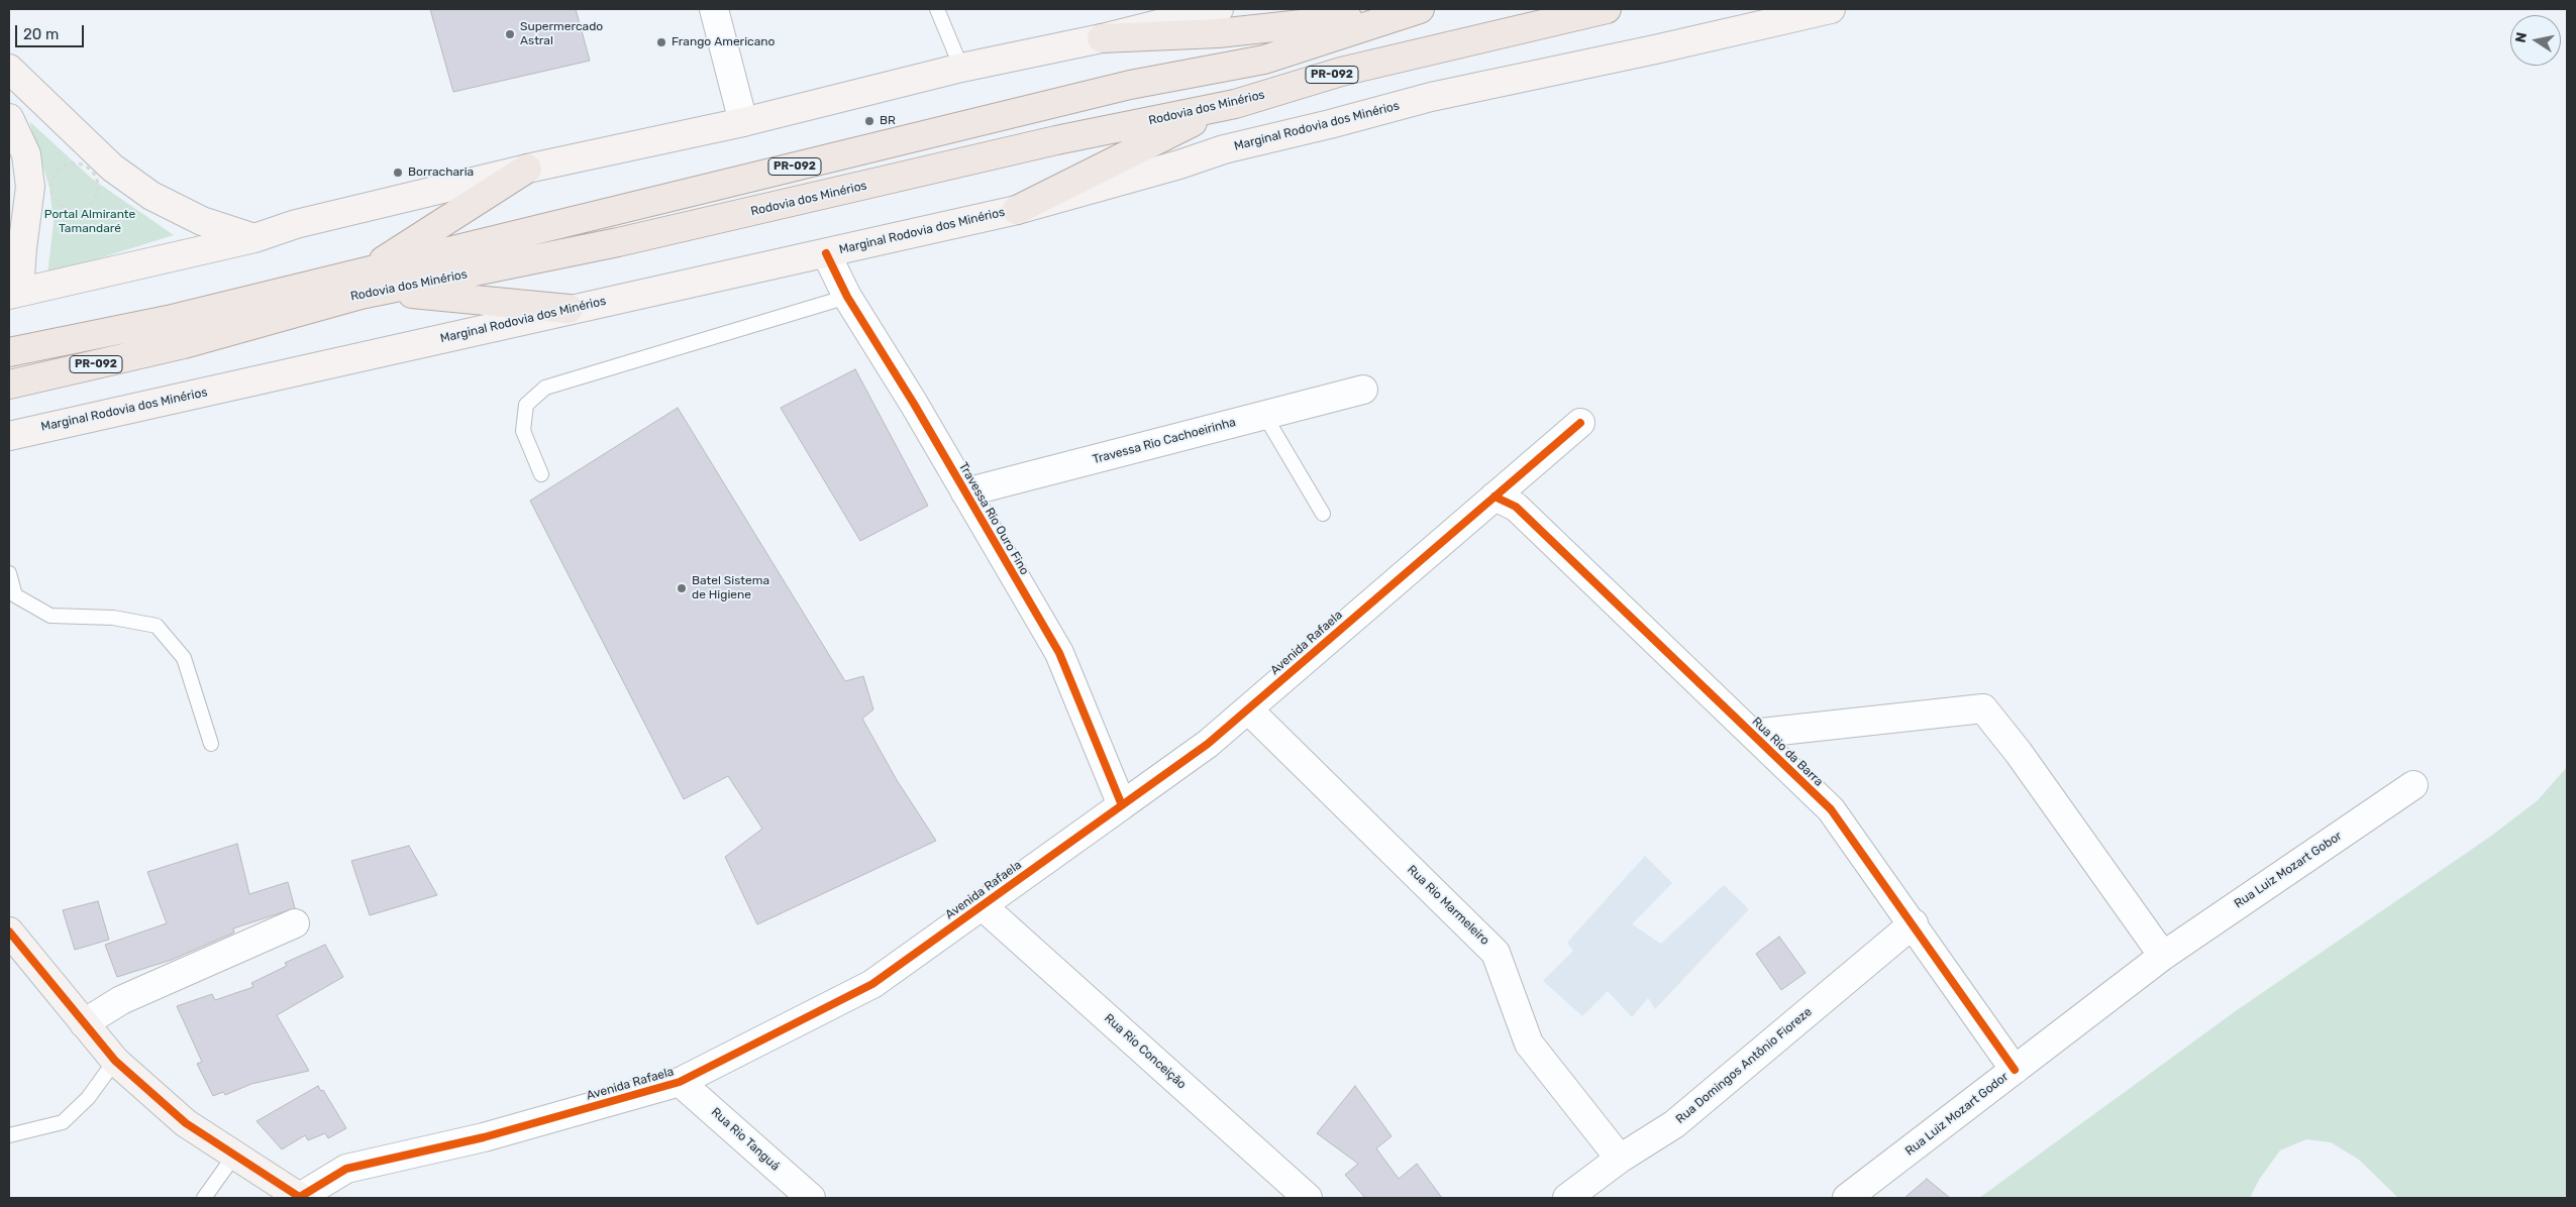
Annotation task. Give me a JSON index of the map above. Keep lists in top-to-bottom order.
{
  "streets": {
    "main road": ["PR-092", "Rodovia dos Minérios", "Marginal Rodovia dos Minérios"],
    "street": [
      "Travessa Rio Cachoeirinha",
      "Travessa Rio Ouro Fino",
      "Avenida Rafaela",
      "Rua Rio da Barra",
      "Rua Luiz Mozart Gobor",
      "Rua Rio Marmeleiro",
      "Rua Rio Conceição",
      "Rua Domingos Antônio Fioreze",
      "Rua Luiz Mozart Godor",
      "Rua Rio Tanguá"
    ]
  },
  "crossings": [
    ["Marginal Rodovia dos Minérios", "Travessa Rio Ouro Fino"],
    ["Travessa Rio Cachoeirinha", "Travessa Rio Ouro Fino"],
    ["Travessa Rio Ouro Fino", "Avenida Rafaela"],
    ["Avenida Rafaela", "Rua Rio da Barra"],
    ["Avenida Rafaela", "Rua Rio Marmeleiro"],
    ["Avenida Rafaela", "Rua Rio Conceição"],
    ["Avenida Rafaela", "Rua Rio Tanguá"],
    ["Rua Rio da Barra", "Rua Domingos Antônio Fioreze"],
    ["Rua Rio da Barra", "Rua Luiz Mozart Godor"],
    ["Rua Luiz Mozart Gobor", "Rua Luiz Mozart Godor"],
    ["Rua Rio Marmeleiro", "Rua Domingos Antônio Fioreze"]
  ],
  "parks": ["Portal Almirante Tamandaré"],
  "places": [
    "Supermercado Astral",
    "Frango Americano",
    "BR",
    "Borracharia",
    "Batel Sistema de Higiene"
  ],
  "scale_bar": "20 m",
  "north": "left"
}
